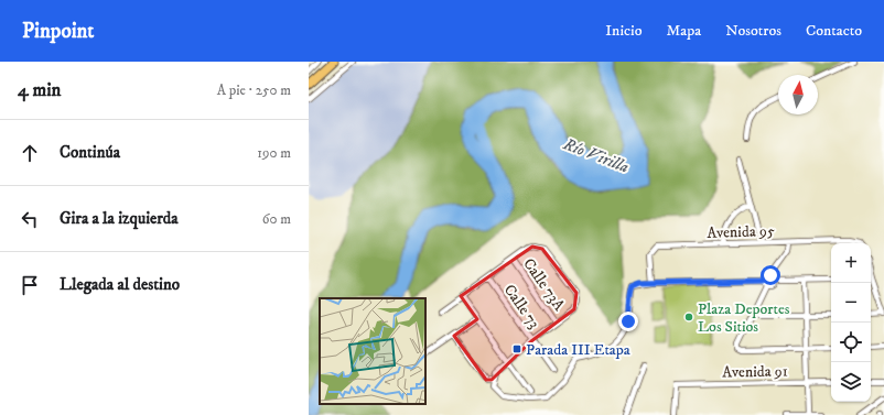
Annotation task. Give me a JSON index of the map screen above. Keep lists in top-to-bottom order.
{
  "streets": {
    "street": [
      "Avenida 95",
      "Calle 73A",
      "Calle 73",
      "Avenida 91"
    ]
  },
  "water": ["Río Virilla"],
  "places": {
    "other": ["Plaza Deportes Los Sitios"],
    "transit": ["Parada III Etapa"]
  },
  "north": "top",
  "page": {
    "header": "Pinpoint",
    "nav": [
      "Inicio",
      "Mapa",
      "Nosotros",
      "Contacto"
    ],
    "heading": ["4 min", "A pie · 250 m"],
    "list": [
      ["Continúa", "190 m"],
      ["Gira a la izquierda", "60 m"],
      "Llegada al destino"
    ],
    "map_buttons": ["+", "−"]
  }
}
